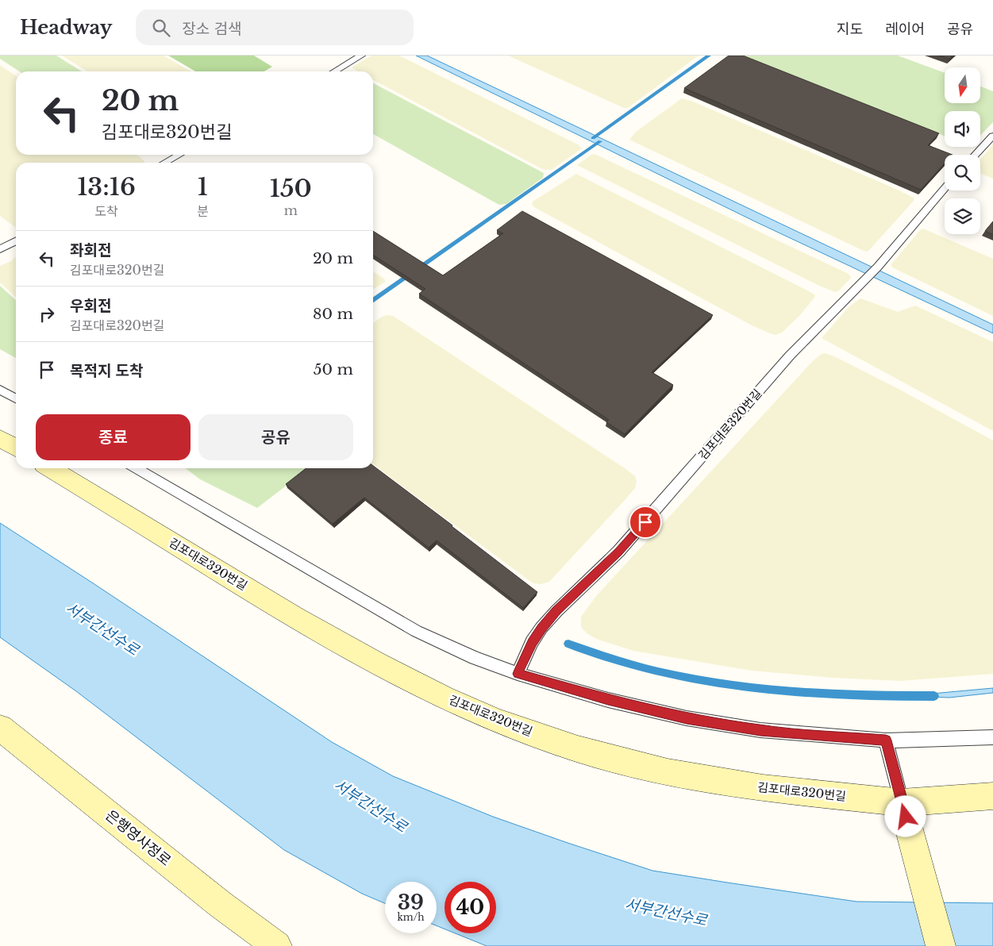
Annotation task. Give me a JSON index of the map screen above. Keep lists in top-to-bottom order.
{
  "streets": {
    "street": ["김포대로320번길", "은행영사정로"]
  },
  "water": ["서부간선수로"],
  "north": "bottom",
  "page": {
    "header": "Headway",
    "search": "장소 검색",
    "nav": ["지도", "레이어", "공유"],
    "turn": ["20 m", "김포대로320번길"],
    "eta": [
      "13:16",
      "도착",
      "1",
      "분",
      "150",
      "m"
    ],
    "list": [
      {
        "name": "좌회전",
        "note": "김포대로320번길",
        "value": "20 m"
      },
      {
        "name": "우회전",
        "note": "김포대로320번길",
        "value": "80 m"
      },
      {
        "name": "목적지 도착",
        "value": "50 m"
      }
    ],
    "buttons": ["종료", "공유"],
    "speed": "39 km/h",
    "limit": "40"
  }
}
